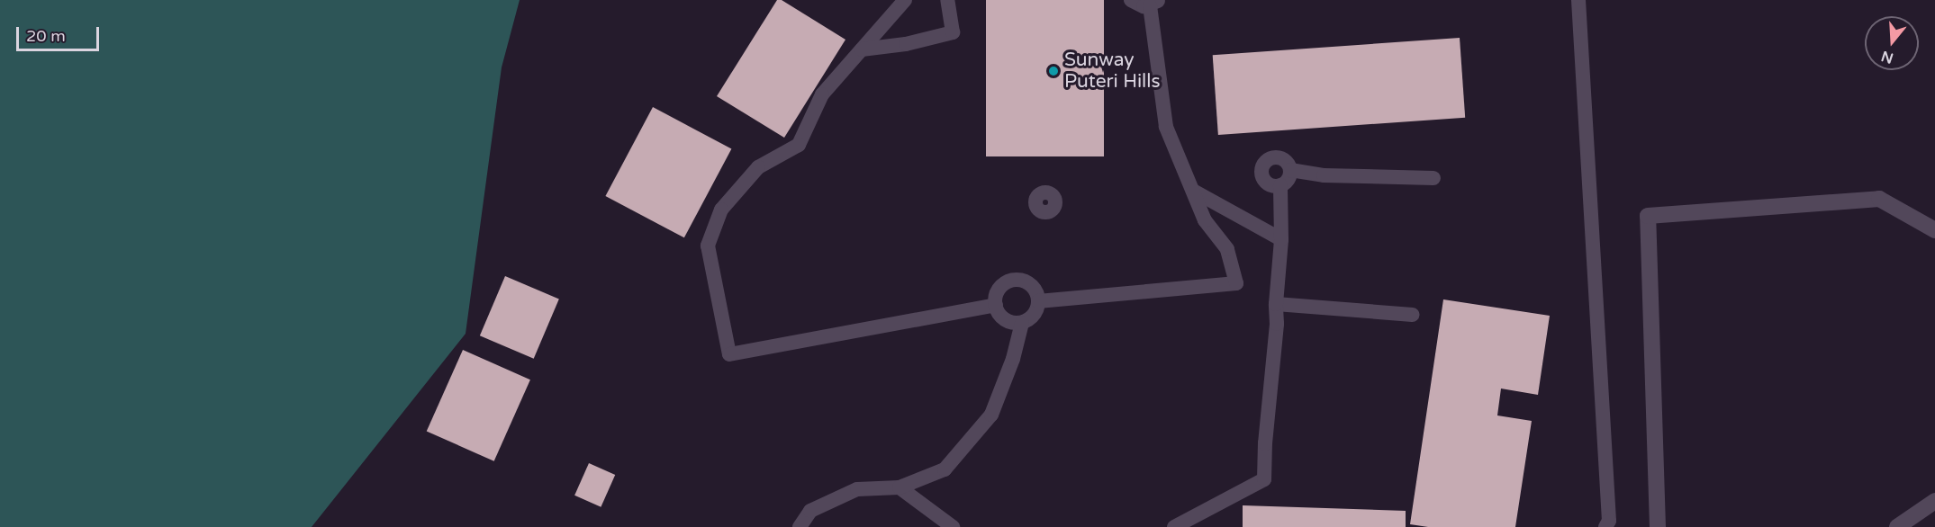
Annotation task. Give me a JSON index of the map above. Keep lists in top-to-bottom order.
{
  "places": ["Sunway Puteri Hills"],
  "scale_bar": "20 m",
  "north": "bottom"
}
